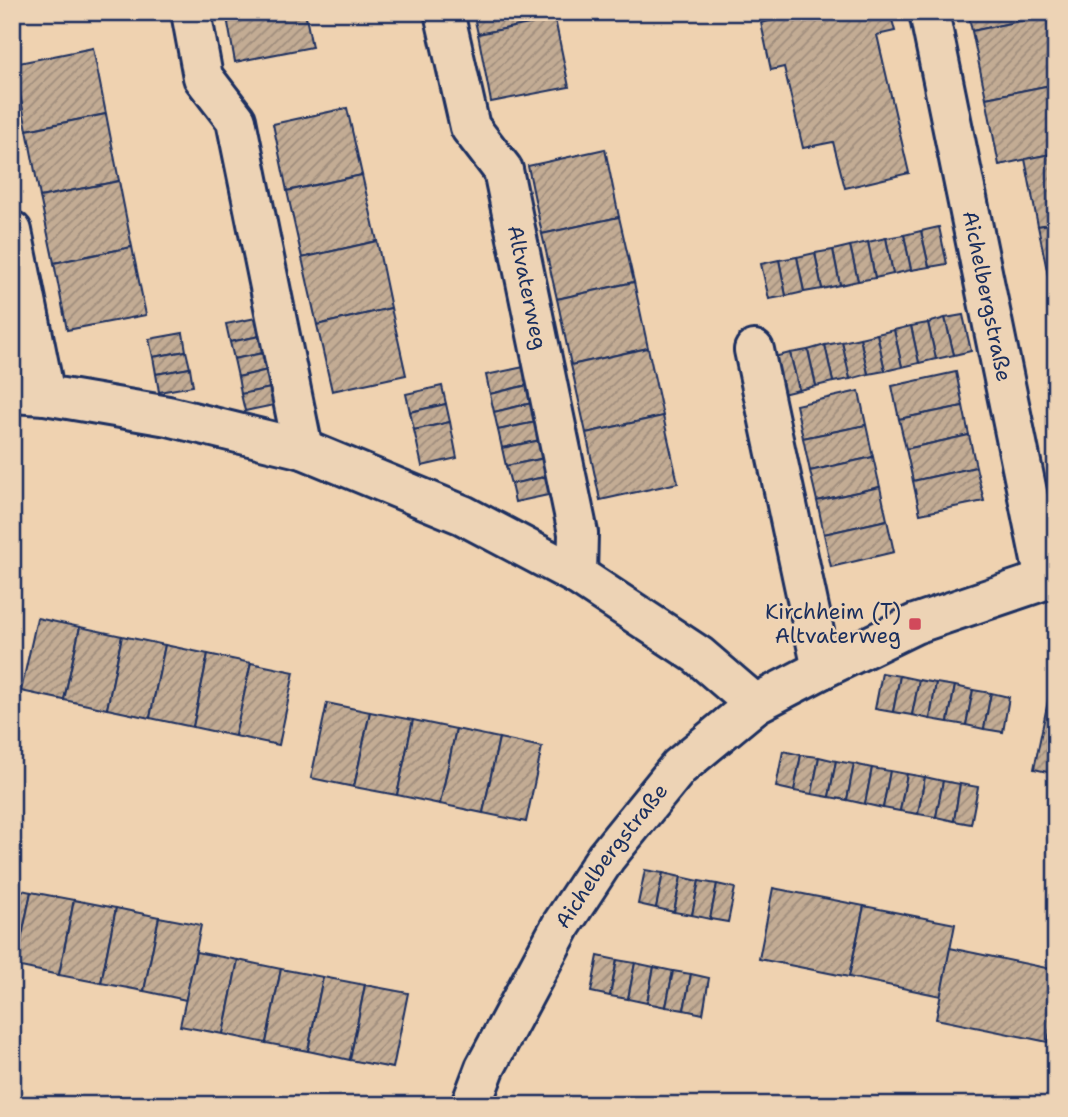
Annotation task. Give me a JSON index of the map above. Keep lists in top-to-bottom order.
{
  "streets": {
    "street": ["Altvaterweg", "Aichelbergstraße"]
  },
  "places": {
    "transit": ["Kirchheim (T) Altvaterweg"]
  }
}
